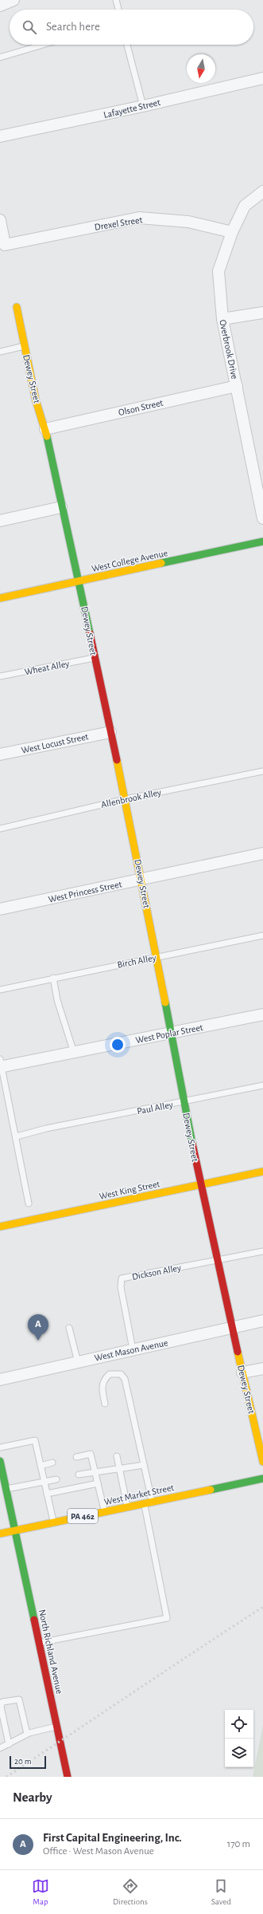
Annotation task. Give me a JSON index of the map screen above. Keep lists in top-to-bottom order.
{
  "streets": {
    "street": [
      "Lafayette Street",
      "Drexel Street",
      "Overbrook Drive",
      "Dewey Street",
      "Olson Street",
      "West College Avenue",
      "West Locust Street",
      "West Princess Street",
      "West Poplar Street",
      "West King Street",
      "West Mason Avenue",
      "West Market Street",
      "PA 462",
      "North Richland Avenue"
    ],
    "lane": [
      "Wheat Alley",
      "Allenbrook Alley",
      "Birch Alley",
      "Paul Alley",
      "Dickson Alley"
    ]
  },
  "crossings": [
    ["Drexel Street", "Overbrook Drive"],
    ["Overbrook Drive", "Olson Street"],
    ["Dewey Street", "Olson Street"],
    ["Dewey Street", "West College Avenue"],
    ["Dewey Street", "Wheat Alley"],
    ["Dewey Street", "West Locust Street"],
    ["Dewey Street", "Allenbrook Alley"],
    ["Dewey Street", "West Princess Street"],
    ["Dewey Street", "Birch Alley"],
    ["Dewey Street", "West Poplar Street"],
    ["Dewey Street", "Paul Alley"],
    ["Dewey Street", "West King Street"],
    ["Dewey Street", "Dickson Alley"],
    ["Dewey Street", "West Mason Avenue"],
    ["Dickson Alley", "West Mason Avenue"],
    ["West Market Street", "North Richland Avenue"]
  ],
  "scale_bar": "20 m",
  "north": "bottom",
  "page": {
    "search": "Search here",
    "pins": "A",
    "scale": "20 m",
    "heading": "Nearby",
    "list": [
      {
        "mark": "A",
        "name": "First Capital Engineering, Inc.",
        "note": "Office · West Mason Avenue",
        "value": "170 m"
      }
    ],
    "nav": ["Map", "Directions", "Saved"]
  }
}
